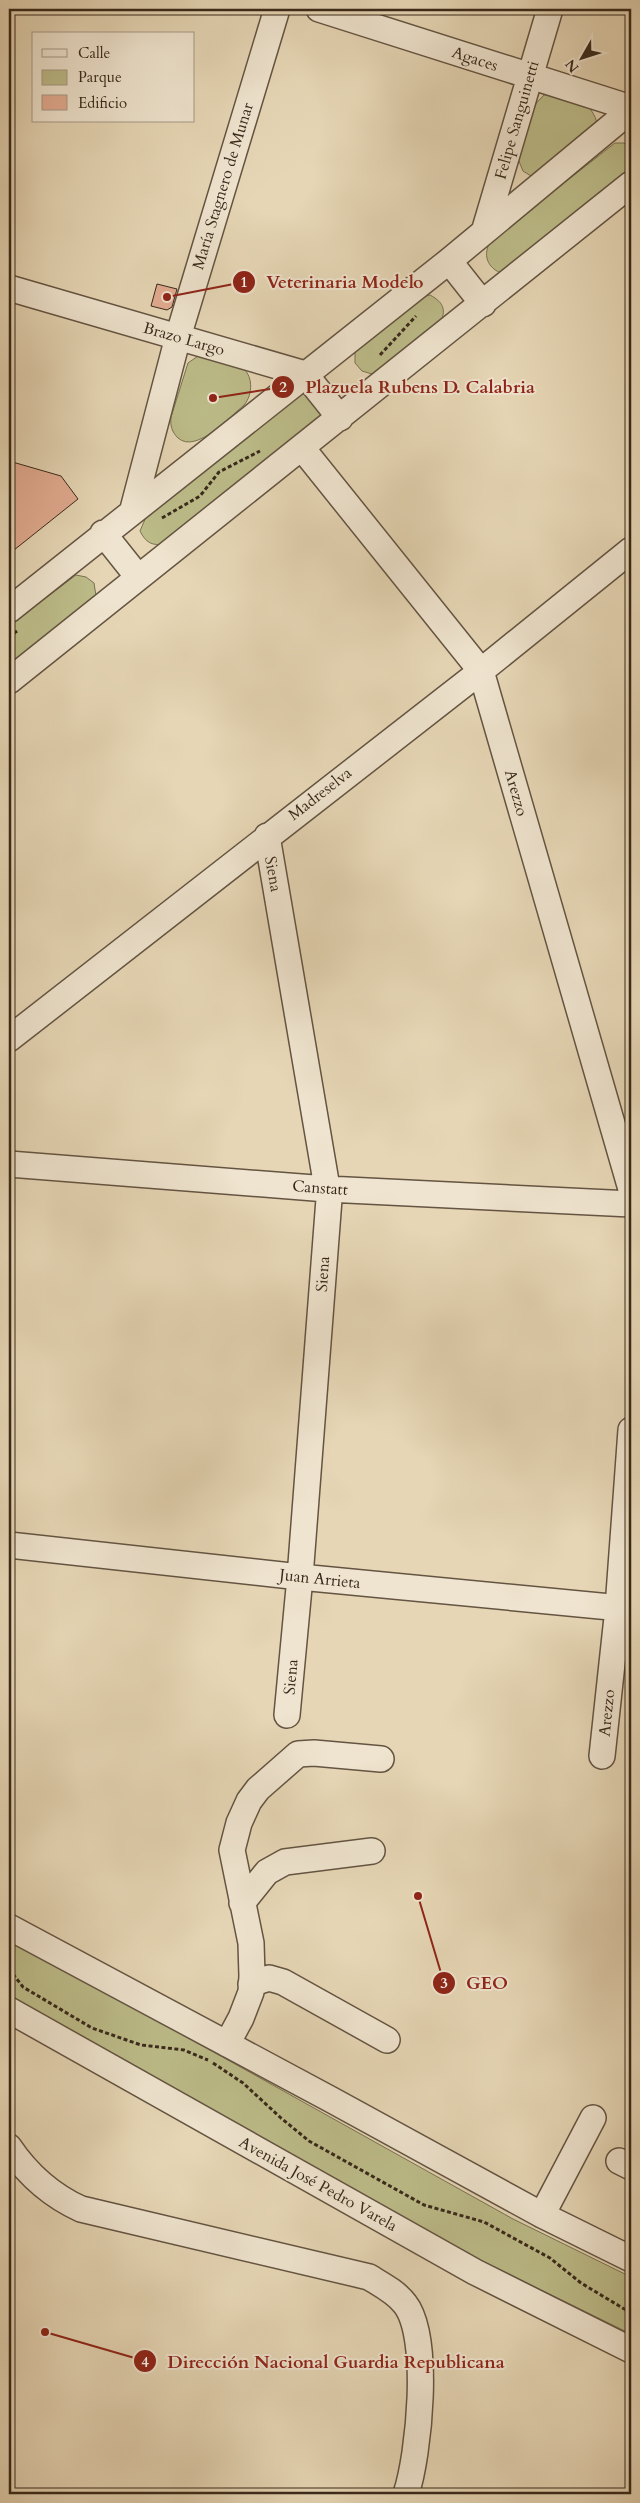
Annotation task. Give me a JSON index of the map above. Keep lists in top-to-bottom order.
{
  "streets": {
    "street": [
      "Agaces",
      "Felipe Sanguinetti",
      "María Stagnero de Munar",
      "Brazo Largo",
      "Arezzo",
      "Madreselva",
      "Siena",
      "Canstatt",
      "Juan Arrieta",
      "Avenida José Pedro Varela"
    ]
  },
  "crossings": [
    ["Agaces", "Felipe Sanguinetti"],
    ["María Stagnero de Munar", "Brazo Largo"],
    ["Arezzo", "Madreselva"],
    ["Arezzo", "Juan Arrieta"],
    ["Madreselva", "Siena"],
    ["Siena", "Canstatt"],
    ["Siena", "Juan Arrieta"]
  ],
  "places": [
    "Veterinaria Modelo",
    "Plazuela Rubens D. Calabria",
    "GEO",
    "Dirección Nacional Guardia Republicana"
  ],
  "legend": ["Calle", "Parque", "Edificio"],
  "north": "bottom left"
}
